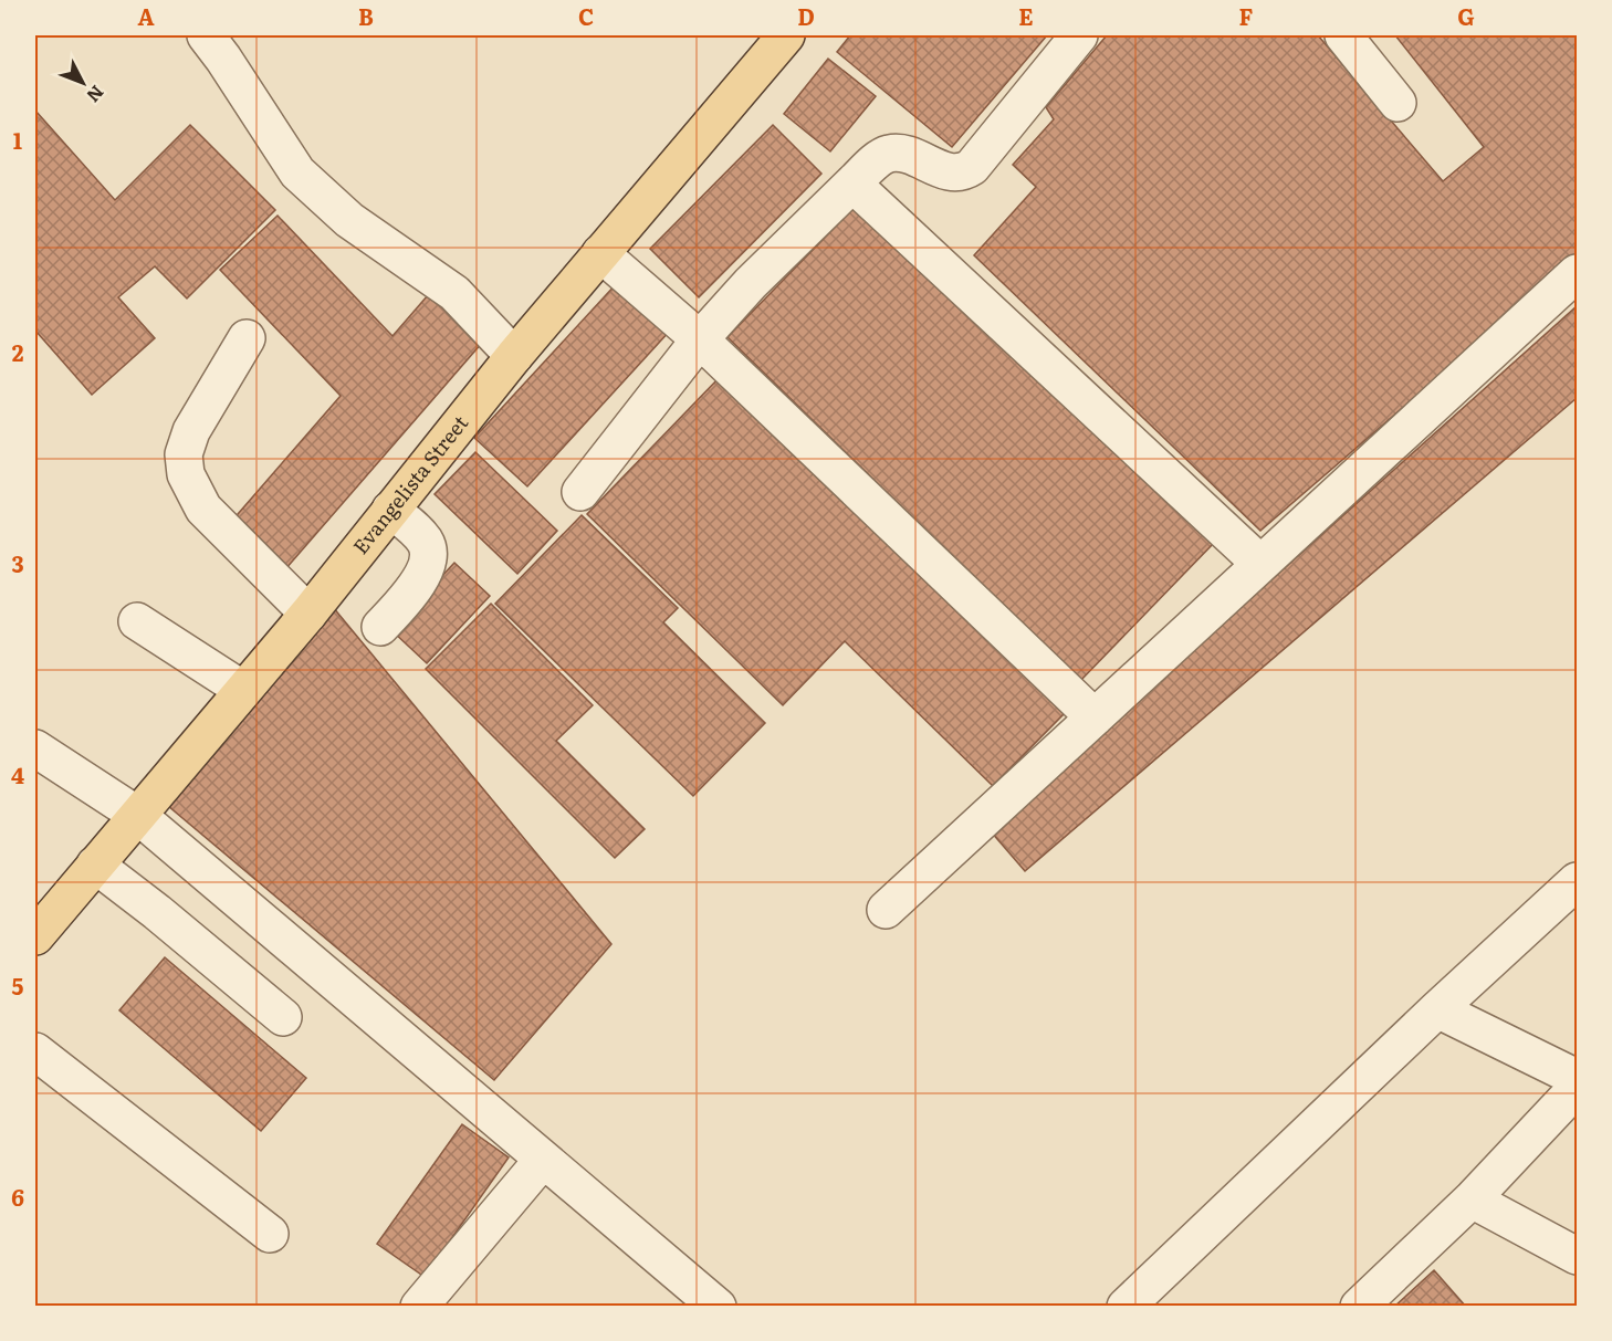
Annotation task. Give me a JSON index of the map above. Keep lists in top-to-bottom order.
{
  "streets": {
    "main road": ["Evangelista Street"]
  },
  "north": "bottom right",
  "grid": {
    "columns": [
      "A",
      "B",
      "C",
      "D",
      "E",
      "F",
      "G"
    ],
    "rows": [
      "1",
      "2",
      "3",
      "4",
      "5",
      "6"
    ]
  }
}
